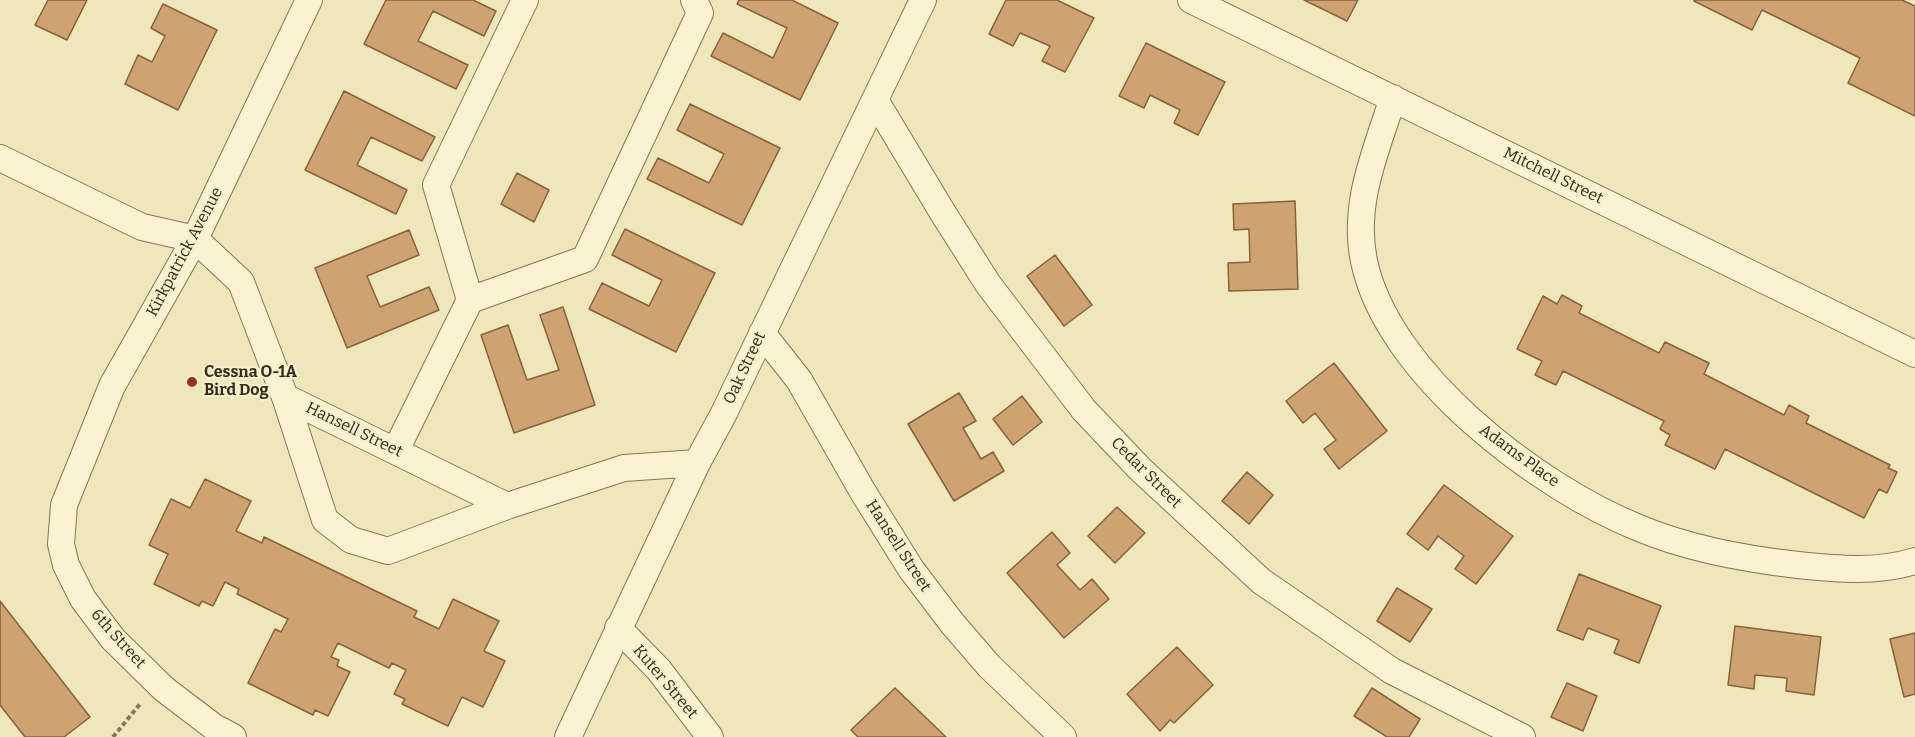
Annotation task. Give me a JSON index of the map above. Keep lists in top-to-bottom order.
{
  "streets": {
    "street": [
      "Mitchell Street",
      "Kirkpatrick Avenue",
      "Oak Street",
      "Hansell Street",
      "Adams Place",
      "Cedar Street",
      "6th Street",
      "Kuter Street"
    ]
  },
  "crossings": [
    ["Mitchell Street", "Adams Place"],
    ["Kirkpatrick Avenue", "Hansell Street"],
    ["Kirkpatrick Avenue", "6th Street"],
    ["Oak Street", "Hansell Street"],
    ["Oak Street", "Cedar Street"],
    ["Oak Street", "Kuter Street"]
  ],
  "places": ["Cessna O-1A Bird Dog"]
}
